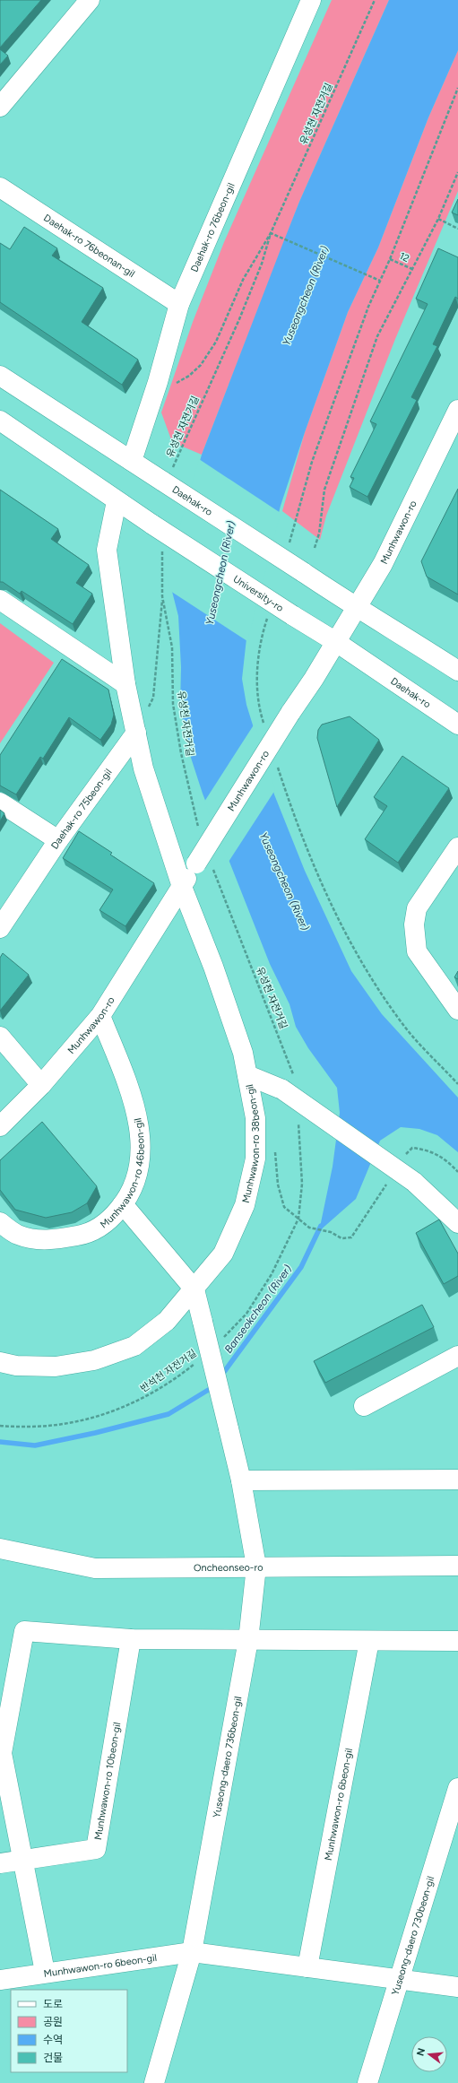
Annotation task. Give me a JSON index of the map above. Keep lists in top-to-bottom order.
{
  "streets": {
    "street": [
      "Daehak-ro 76beon-gil",
      "Daehak-ro 76beonan-gil",
      "Daehak-ro",
      "Munhwawon-ro",
      "University-ro",
      "Daehak-ro 75beon-gil",
      "Munhwawon-ro 38beon-gil",
      "Munhwawon-ro 46beon-gil",
      "Oncheonseo-ro",
      "Yuseong-daero 736beon-gil",
      "Munhwawon-ro 10beon-gil",
      "Munhwawon-ro 6beon-gil",
      "Yuseong-daero 730beon-gil"
    ],
    "path": ["유성천 자전거길", "12", "반석천 자전거길"]
  },
  "crossings": [
    ["유성천 자전거길", "Daehak-ro 76beon-gil"],
    ["유성천 자전거길", "Daehak-ro"],
    ["유성천 자전거길", "Munhwawon-ro"],
    ["Daehak-ro 76beon-gil", "Daehak-ro 76beonan-gil"],
    ["Daehak-ro 76beon-gil", "Daehak-ro"],
    ["Daehak-ro", "Munhwawon-ro"],
    ["Daehak-ro", "University-ro"],
    ["Munhwawon-ro", "Munhwawon-ro 38beon-gil"],
    ["Munhwawon-ro", "Munhwawon-ro 46beon-gil"],
    ["Daehak-ro 75beon-gil", "Munhwawon-ro 38beon-gil"],
    ["Munhwawon-ro 38beon-gil", "Yuseong-daero 736beon-gil"],
    ["Oncheonseo-ro", "Yuseong-daero 736beon-gil"],
    ["Yuseong-daero 736beon-gil", "Munhwawon-ro 6beon-gil"],
    ["Munhwawon-ro 6beon-gil", "Yuseong-daero 730beon-gil"]
  ],
  "water": ["Yuseongcheon (River)", "Banseokcheon (River)"],
  "legend": [
    "도로",
    "공원",
    "수역",
    "건물"
  ],
  "north": "left"
}
